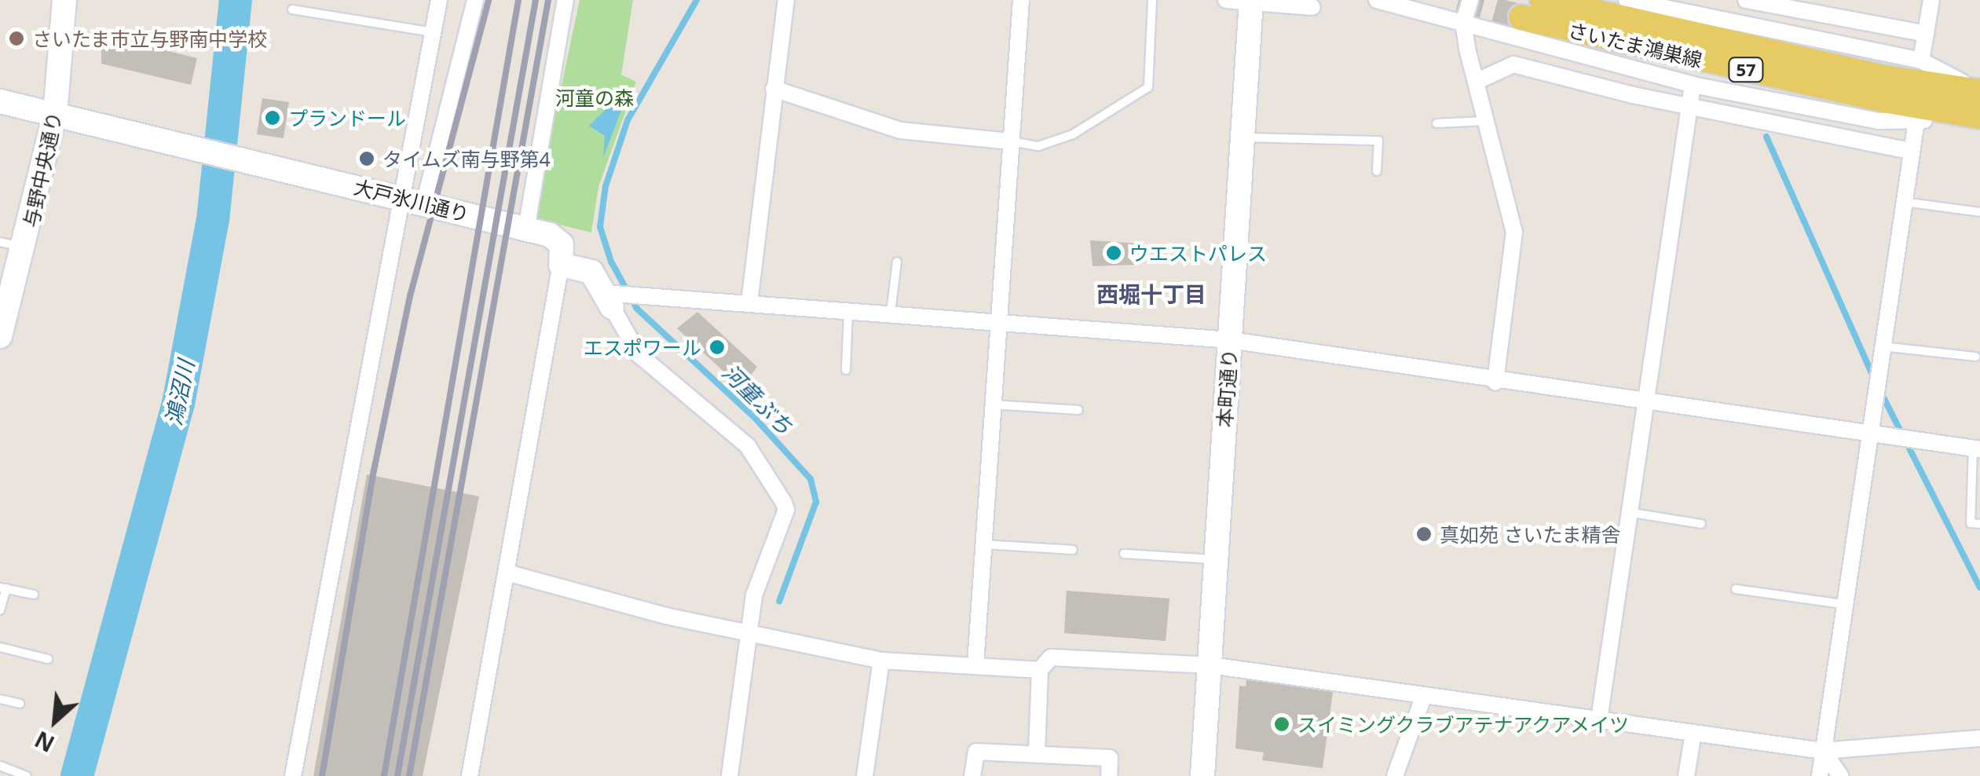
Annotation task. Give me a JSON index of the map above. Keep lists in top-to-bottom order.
{
  "streets": {
    "main road": ["さいたま鴻巣線", "57"],
    "street": ["与野中央通り", "大戸氷川通り", "本町通り"]
  },
  "crossings": [
    ["与野中央通り", "大戸氷川通り"]
  ],
  "districts": ["西堀十丁目"],
  "water": ["鴻沼川", "河童ぶち"],
  "parks": ["河童の森"],
  "places": [
    "さいたま市立与野南中学校",
    "プランドール",
    "タイムズ南与野第4",
    "ウエストパレス",
    "エスポワール",
    "真如苑 さいたま精舎",
    "スイミングクラブアテナアクアメイツ"
  ],
  "north": "bottom left"
}
